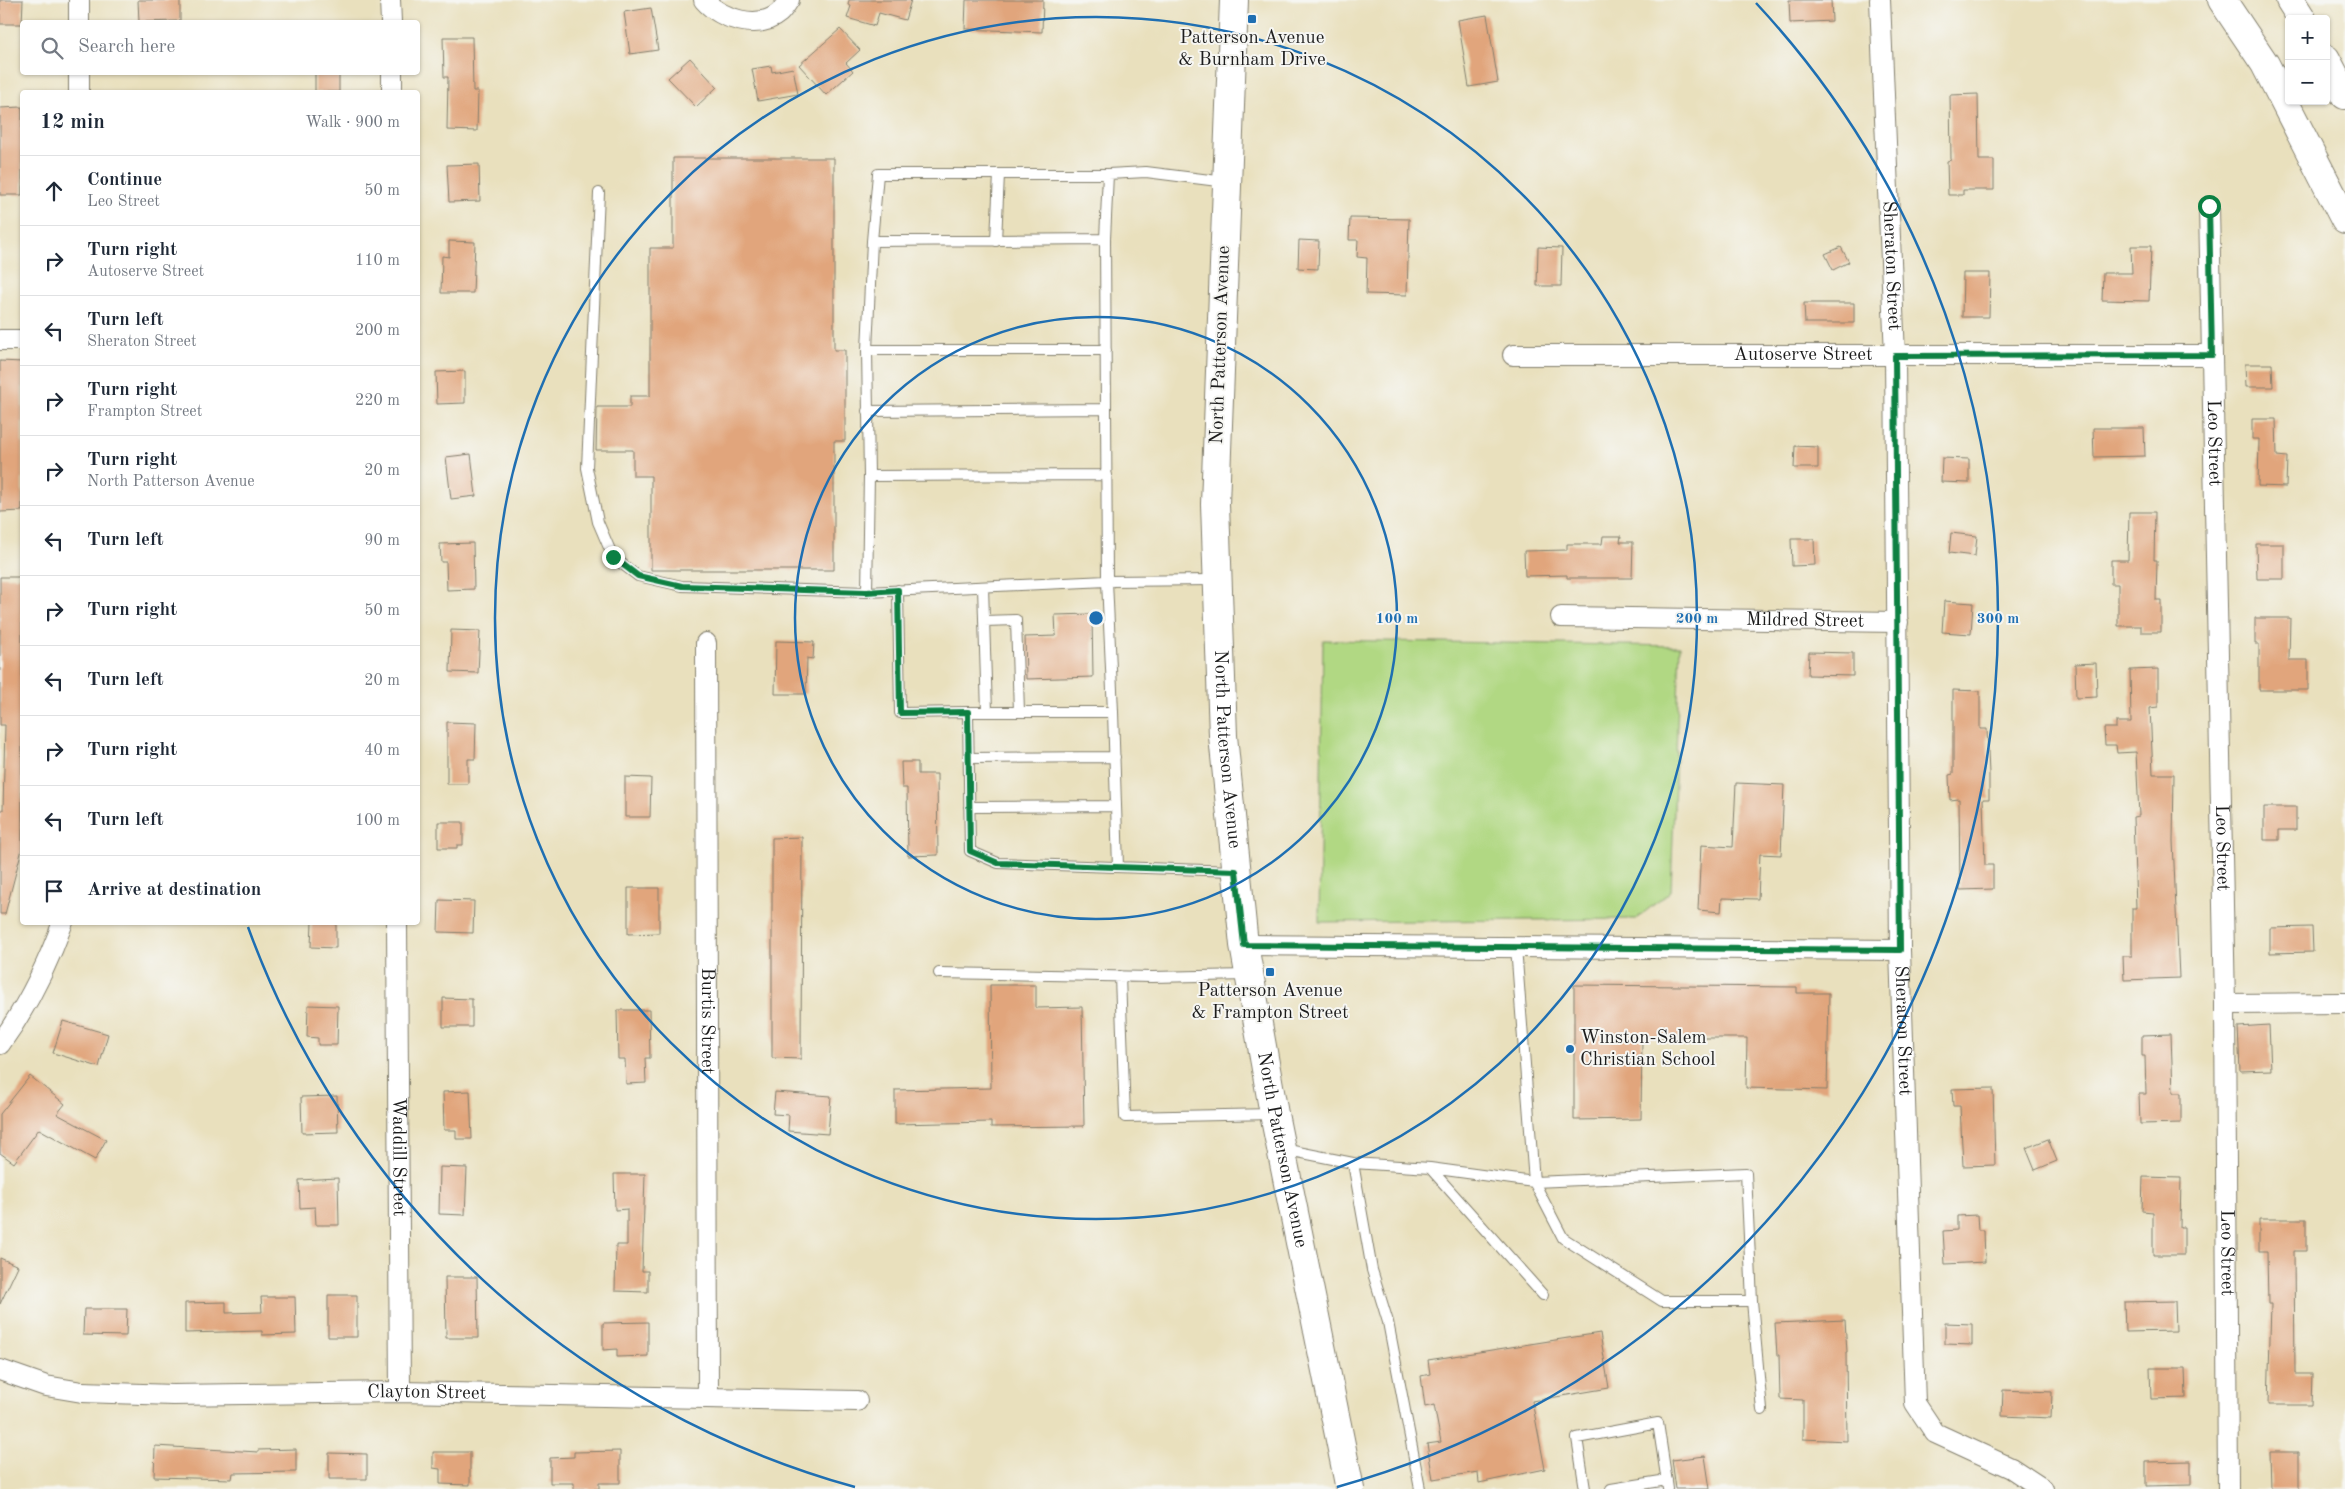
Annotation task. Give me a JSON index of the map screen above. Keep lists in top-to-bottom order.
{
  "streets": {
    "main road": ["North Patterson Avenue"],
    "street": [
      "Sheraton Street",
      "Autoserve Street",
      "Leo Street",
      "Mildred Street",
      "Burtis Street",
      "Waddill Street",
      "Clayton Street"
    ]
  },
  "crossings": [
    ["Sheraton Street", "Autoserve Street"],
    ["Sheraton Street", "Mildred Street"],
    ["Autoserve Street", "Leo Street"],
    ["Burtis Street", "Clayton Street"],
    ["Waddill Street", "Clayton Street"]
  ],
  "places": {
    "transit": ["Patterson Avenue & Burnham Drive", "Patterson Avenue & Frampton Street"],
    "other": ["Winston-Salem Christian School"]
  },
  "page": {
    "map_buttons": ["+", "−"],
    "search": "Search here",
    "heading": ["12 min", "Walk · 900 m"],
    "list": [
      ["Continue", "Leo Street", "50 m"],
      ["Turn right", "Autoserve Street", "110 m"],
      ["Turn left", "Sheraton Street", "200 m"],
      ["Turn right", "Frampton Street", "220 m"],
      ["Turn right", "North Patterson Avenue", "20 m"],
      ["Turn left", "90 m"],
      ["Turn right", "50 m"],
      ["Turn left", "20 m"],
      ["Turn right", "40 m"],
      ["Turn left", "100 m"],
      "Arrive at destination"
    ]
  },
  "rings": ["100 m", "200 m", "300 m"]
}
